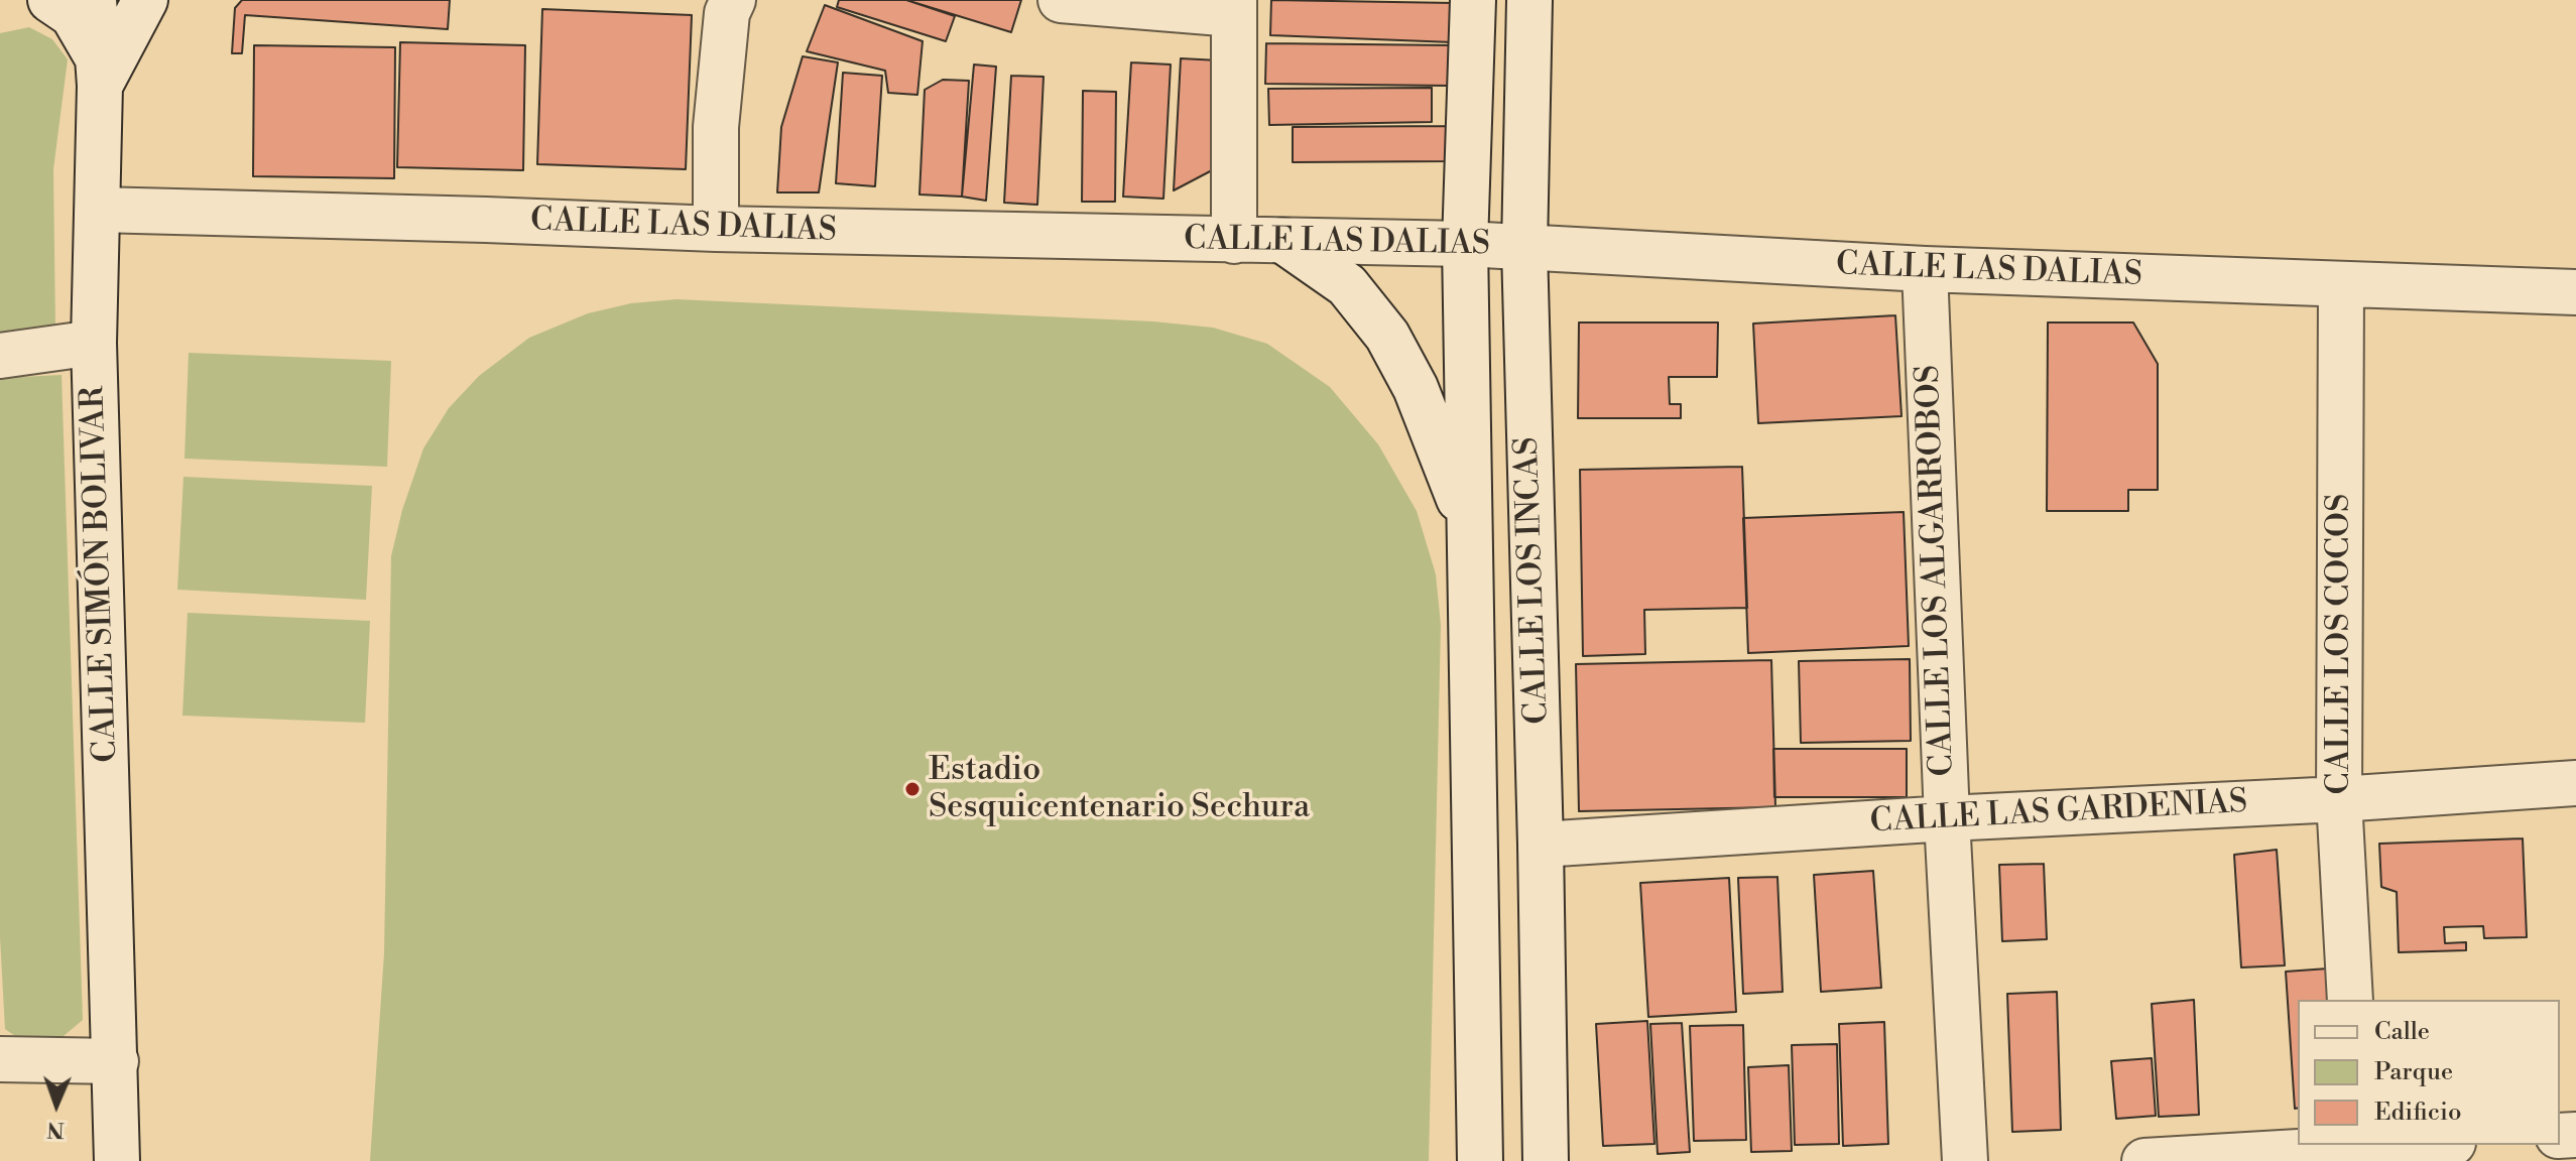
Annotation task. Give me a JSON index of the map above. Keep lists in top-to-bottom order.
{
  "streets": {
    "street": [
      "CALLE LAS DALIAS",
      "CALLE LOS ALGARROBOS",
      "CALLE SIMÓN BOLIVAR",
      "CALLE LOS INCAS",
      "CALLE LOS COCOS",
      "CALLE LAS GARDENIAS"
    ]
  },
  "crossings": [
    ["CALLE LAS DALIAS", "CALLE LOS ALGARROBOS"],
    ["CALLE LAS DALIAS", "CALLE SIMÓN BOLIVAR"],
    ["CALLE LAS DALIAS", "CALLE LOS INCAS"],
    ["CALLE LAS DALIAS", "CALLE LOS COCOS"],
    ["CALLE LOS ALGARROBOS", "CALLE LAS GARDENIAS"],
    ["CALLE LOS INCAS", "CALLE LAS GARDENIAS"],
    ["CALLE LOS COCOS", "CALLE LAS GARDENIAS"]
  ],
  "places": ["Estadio Sesquicentenario Sechura"],
  "legend": ["Calle", "Parque", "Edificio"],
  "north": "bottom"
}
